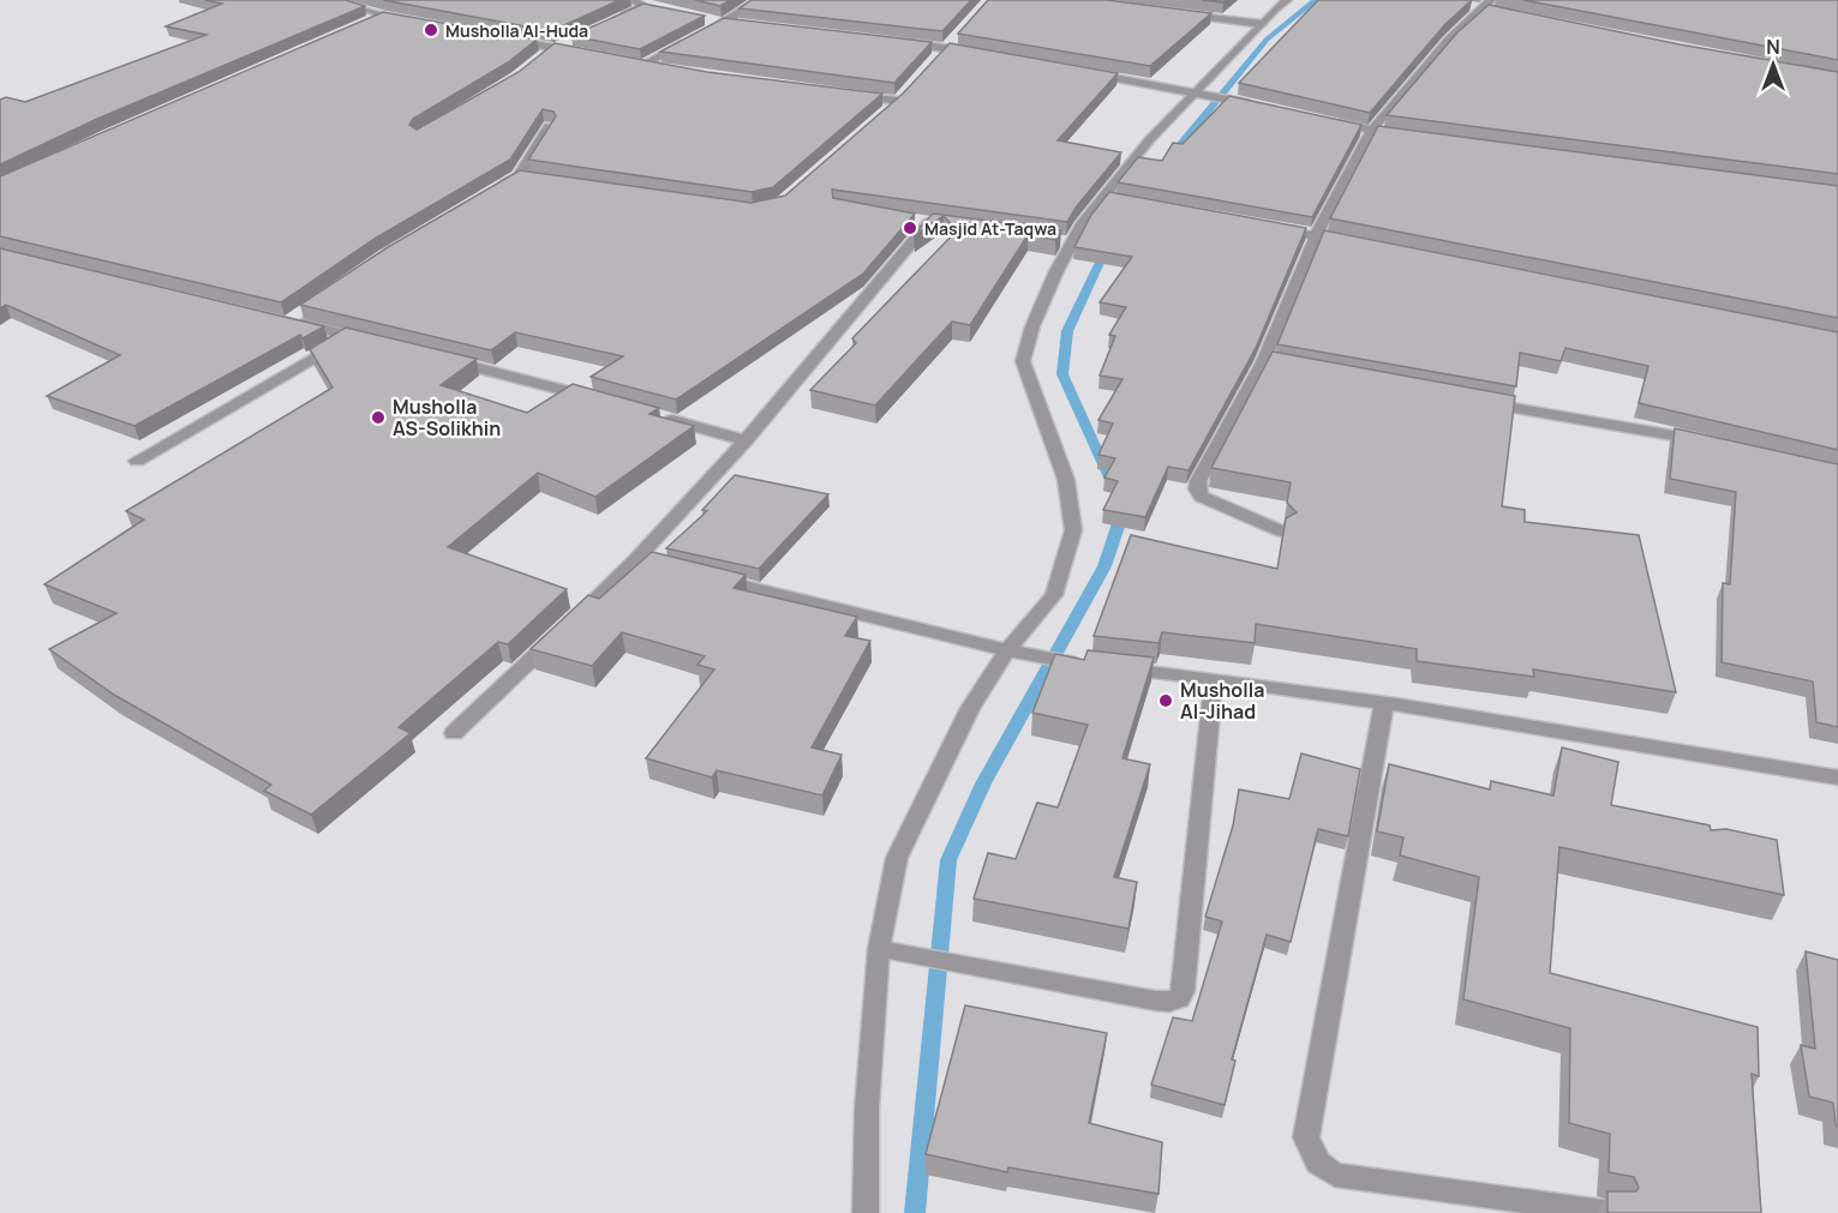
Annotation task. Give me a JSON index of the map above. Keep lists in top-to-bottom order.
{
  "places": [
    "Musholla Al-Huda",
    "Masjid At-Taqwa",
    "Musholla AS-Solikhin",
    "Musholla Al-Jihad"
  ],
  "north": "top"
}
